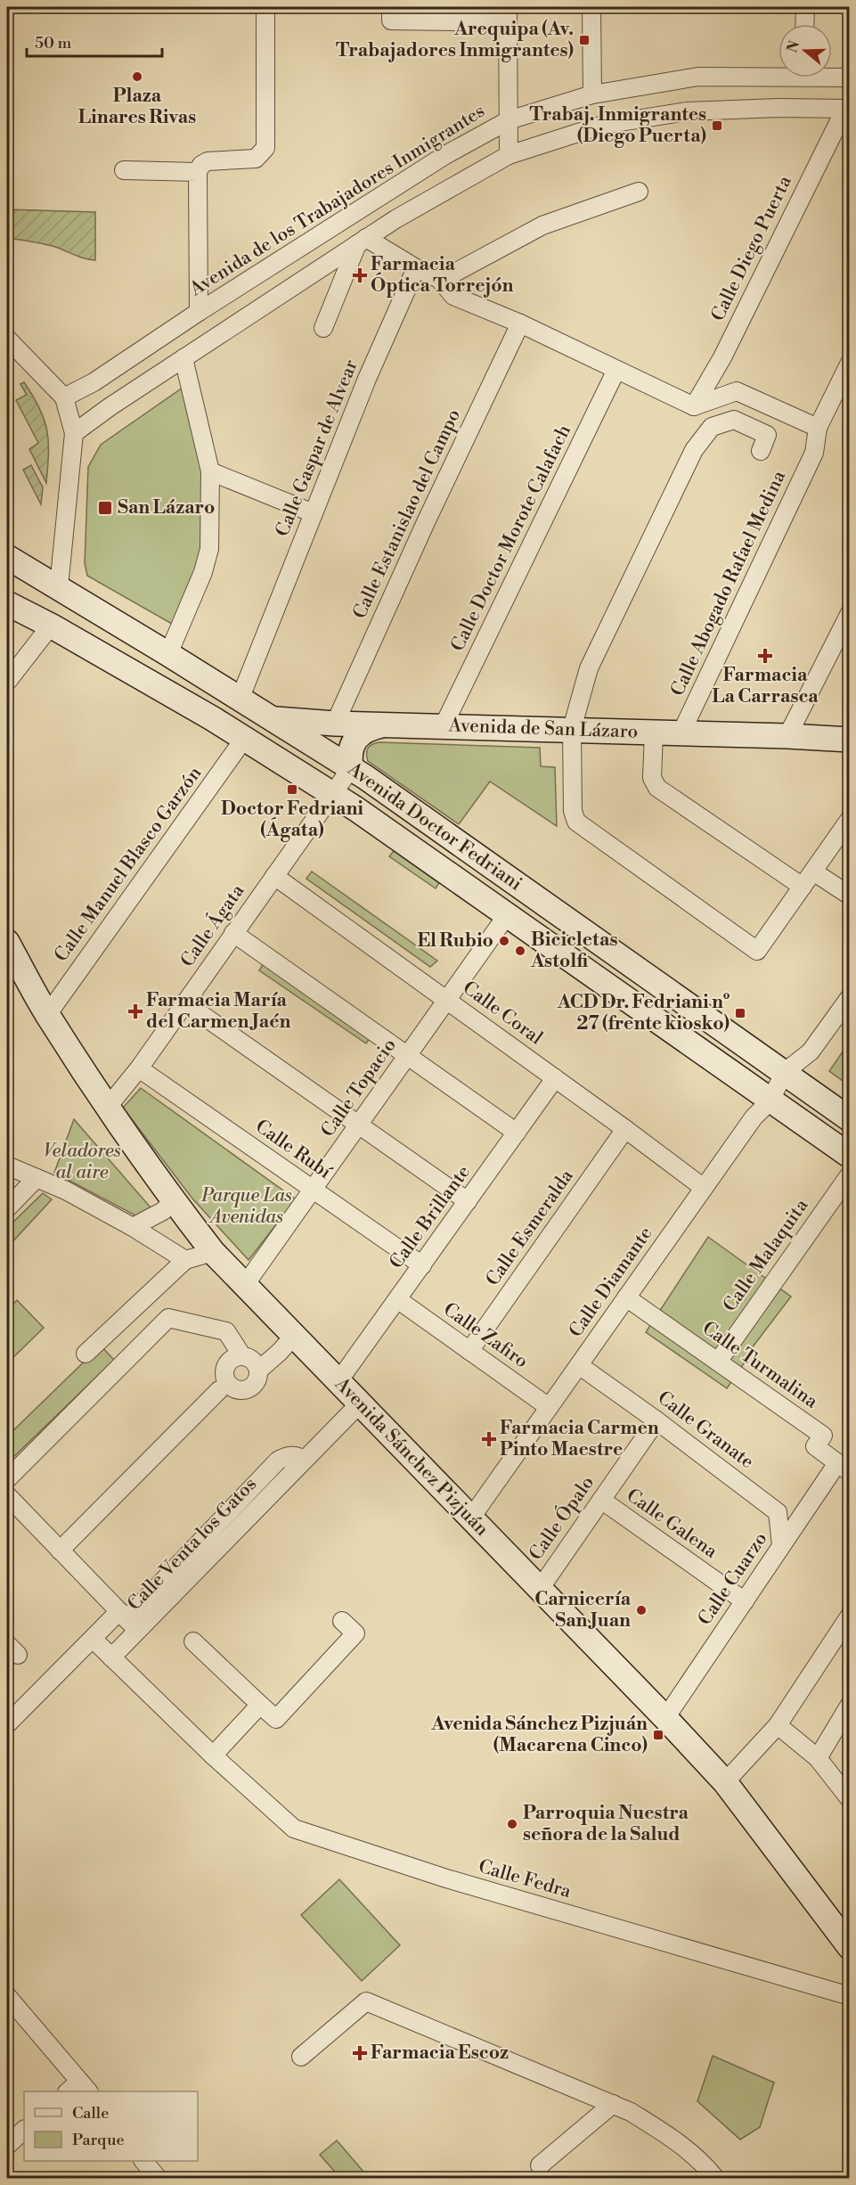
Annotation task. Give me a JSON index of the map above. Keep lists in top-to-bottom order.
{
  "streets": {
    "main road": ["Avenida de San Lázaro", "Avenida Doctor Fedriani", "Avenida Sánchez Pizjuán"],
    "street": [
      "Avenida de los Trabajadores Inmigrantes",
      "Calle Diego Puerta",
      "Calle Gaspar de Alvear",
      "Calle Estanislao del Campo",
      "Calle Doctor Morote Calafach",
      "Calle Abogado Rafael Medina",
      "Calle Manuel Blasco Garzón",
      "Calle Ágata",
      "Calle Coral",
      "Calle Topacio",
      "Calle Rubí",
      "Calle Brillante",
      "Calle Esmeralda",
      "Calle Malaquita",
      "Calle Diamante",
      "Calle Zafiro",
      "Calle Turmalina",
      "Calle Granate",
      "Calle Ópalo",
      "Calle Galena",
      "Calle Venta los Gatos",
      "Calle Cuarzo",
      "Calle Fedra"
    ]
  },
  "crossings": [
    ["Calle Gaspar de Alvear", "Avenida Doctor Fedriani"],
    ["Calle Estanislao del Campo", "Avenida de San Lázaro"],
    ["Calle Doctor Morote Calafach", "Avenida de San Lázaro"],
    ["Calle Abogado Rafael Medina", "Avenida de San Lázaro"],
    ["Avenida de San Lázaro", "Avenida Doctor Fedriani"],
    ["Avenida Doctor Fedriani", "Calle Manuel Blasco Garzón"],
    ["Avenida Doctor Fedriani", "Calle Ágata"],
    ["Avenida Doctor Fedriani", "Calle Topacio"],
    ["Avenida Doctor Fedriani", "Calle Diamante"],
    ["Calle Manuel Blasco Garzón", "Avenida Sánchez Pizjuán"],
    ["Calle Ágata", "Calle Coral"],
    ["Calle Ágata", "Calle Rubí"],
    ["Calle Ágata", "Avenida Sánchez Pizjuán"],
    ["Calle Coral", "Calle Topacio"],
    ["Calle Coral", "Calle Brillante"],
    ["Calle Coral", "Calle Esmeralda"],
    ["Calle Coral", "Calle Diamante"],
    ["Calle Topacio", "Calle Rubí"],
    ["Calle Topacio", "Avenida Sánchez Pizjuán"],
    ["Calle Rubí", "Calle Brillante"],
    ["Calle Brillante", "Calle Zafiro"],
    ["Calle Brillante", "Avenida Sánchez Pizjuán"],
    ["Calle Esmeralda", "Calle Zafiro"],
    ["Calle Malaquita", "Calle Turmalina"],
    ["Calle Diamante", "Calle Zafiro"],
    ["Calle Diamante", "Calle Turmalina"],
    ["Calle Diamante", "Calle Granate"],
    ["Calle Diamante", "Avenida Sánchez Pizjuán"],
    ["Calle Turmalina", "Calle Cuarzo"],
    ["Calle Granate", "Calle Ópalo"],
    ["Calle Granate", "Calle Cuarzo"],
    ["Avenida Sánchez Pizjuán", "Calle Ópalo"],
    ["Avenida Sánchez Pizjuán", "Calle Venta los Gatos"],
    ["Avenida Sánchez Pizjuán", "Calle Cuarzo"],
    ["Calle Ópalo", "Calle Galena"],
    ["Calle Galena", "Calle Cuarzo"],
    ["Calle Venta los Gatos", "Calle Fedra"]
  ],
  "parks": ["Veladores al aire", "Parque Las Avenidas"],
  "places": {
    "transit": [
      "Arequipa (Av. Trabajadores Inmigrantes)",
      "Trabaj. Inmigrantes (Diego Puerta)",
      "San Lázaro",
      "Doctor Fedriani (Ágata)",
      "ACD Dr. Fedriani nº 27 (frente kiosko)",
      "Avenida Sánchez Pizjuán (Macarena Cinco)"
    ],
    "other": [
      "Plaza Linares Rivas",
      "El Rubio",
      "Bicicletas Astolfi",
      "Carnicería San Juan",
      "Parroquia Nuestra señora de la Salud"
    ],
    "health": [
      "Farmacia Óptica Torrejón",
      "Farmacia La Carrasca",
      "Farmacia María del Carmen Jaén",
      "Farmacia Carmen Pinto Maestre",
      "Farmacia Escoz"
    ]
  },
  "legend": ["Calle", "Parque"],
  "scale_bar": "50 m",
  "north": "left"
}
